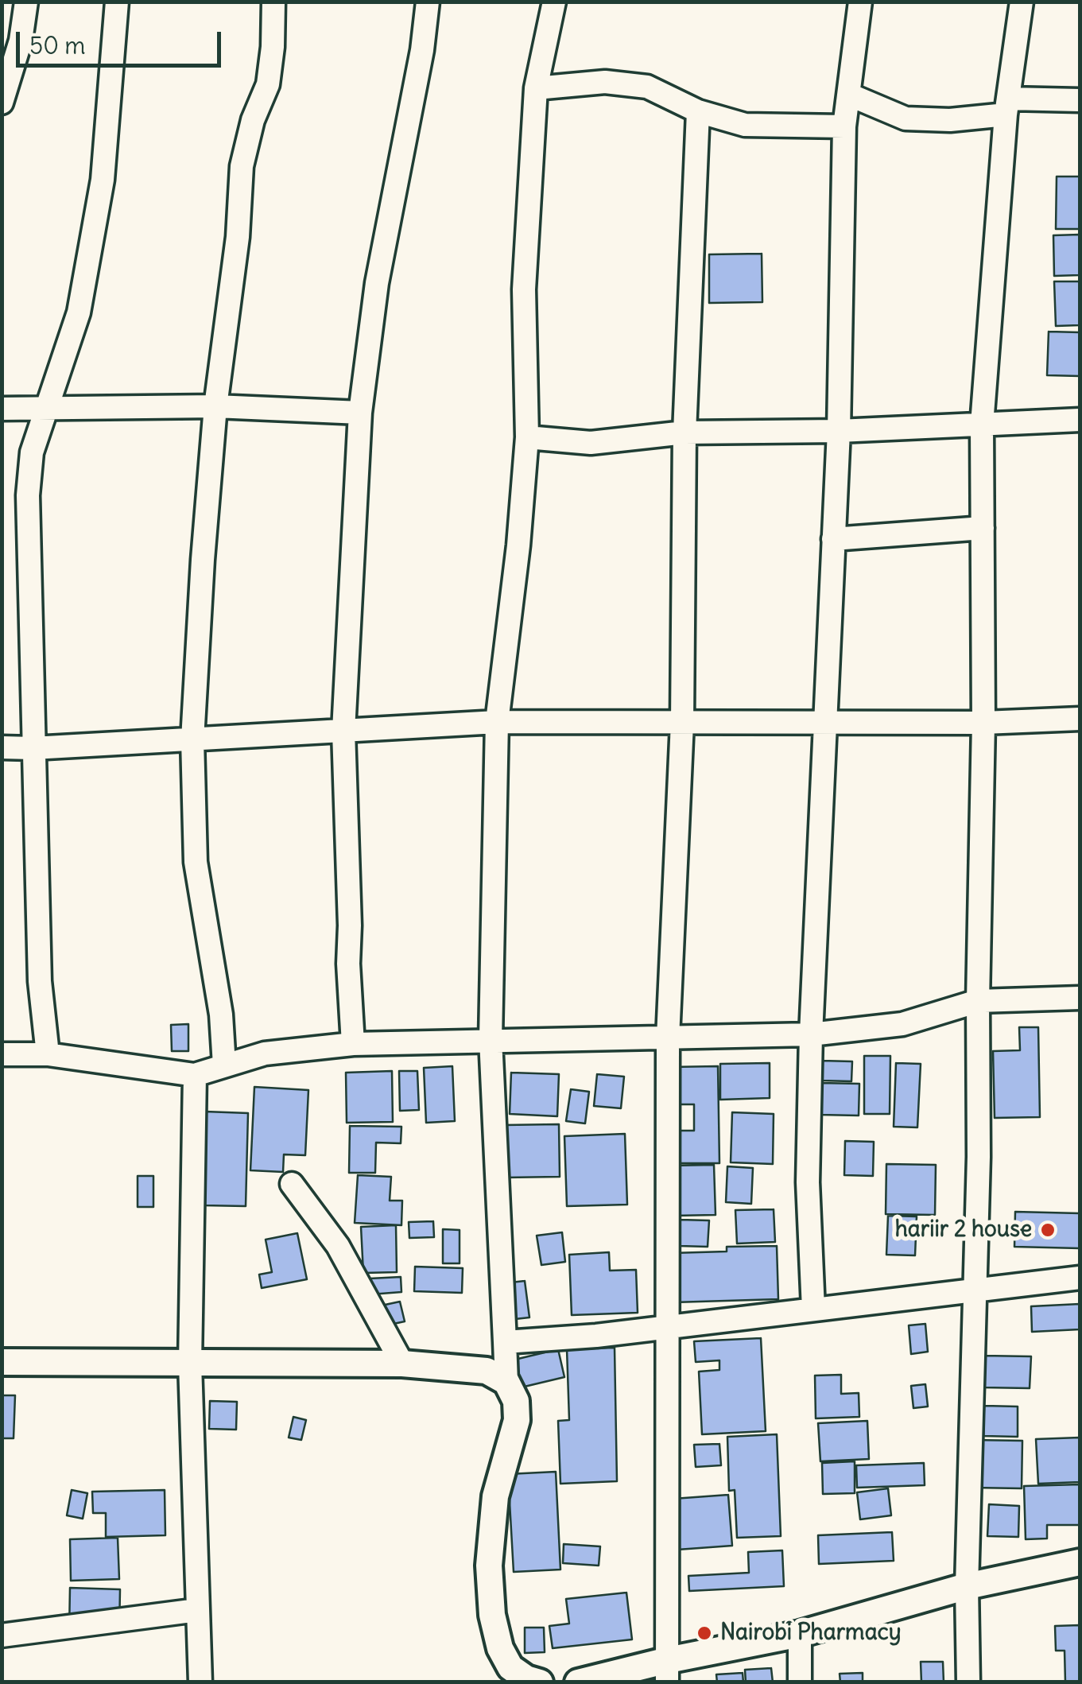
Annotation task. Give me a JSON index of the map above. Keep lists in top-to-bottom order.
{
  "places": ["hariir 2 house", "Nairobi Pharmacy"],
  "scale_bar": "50 m"
}
